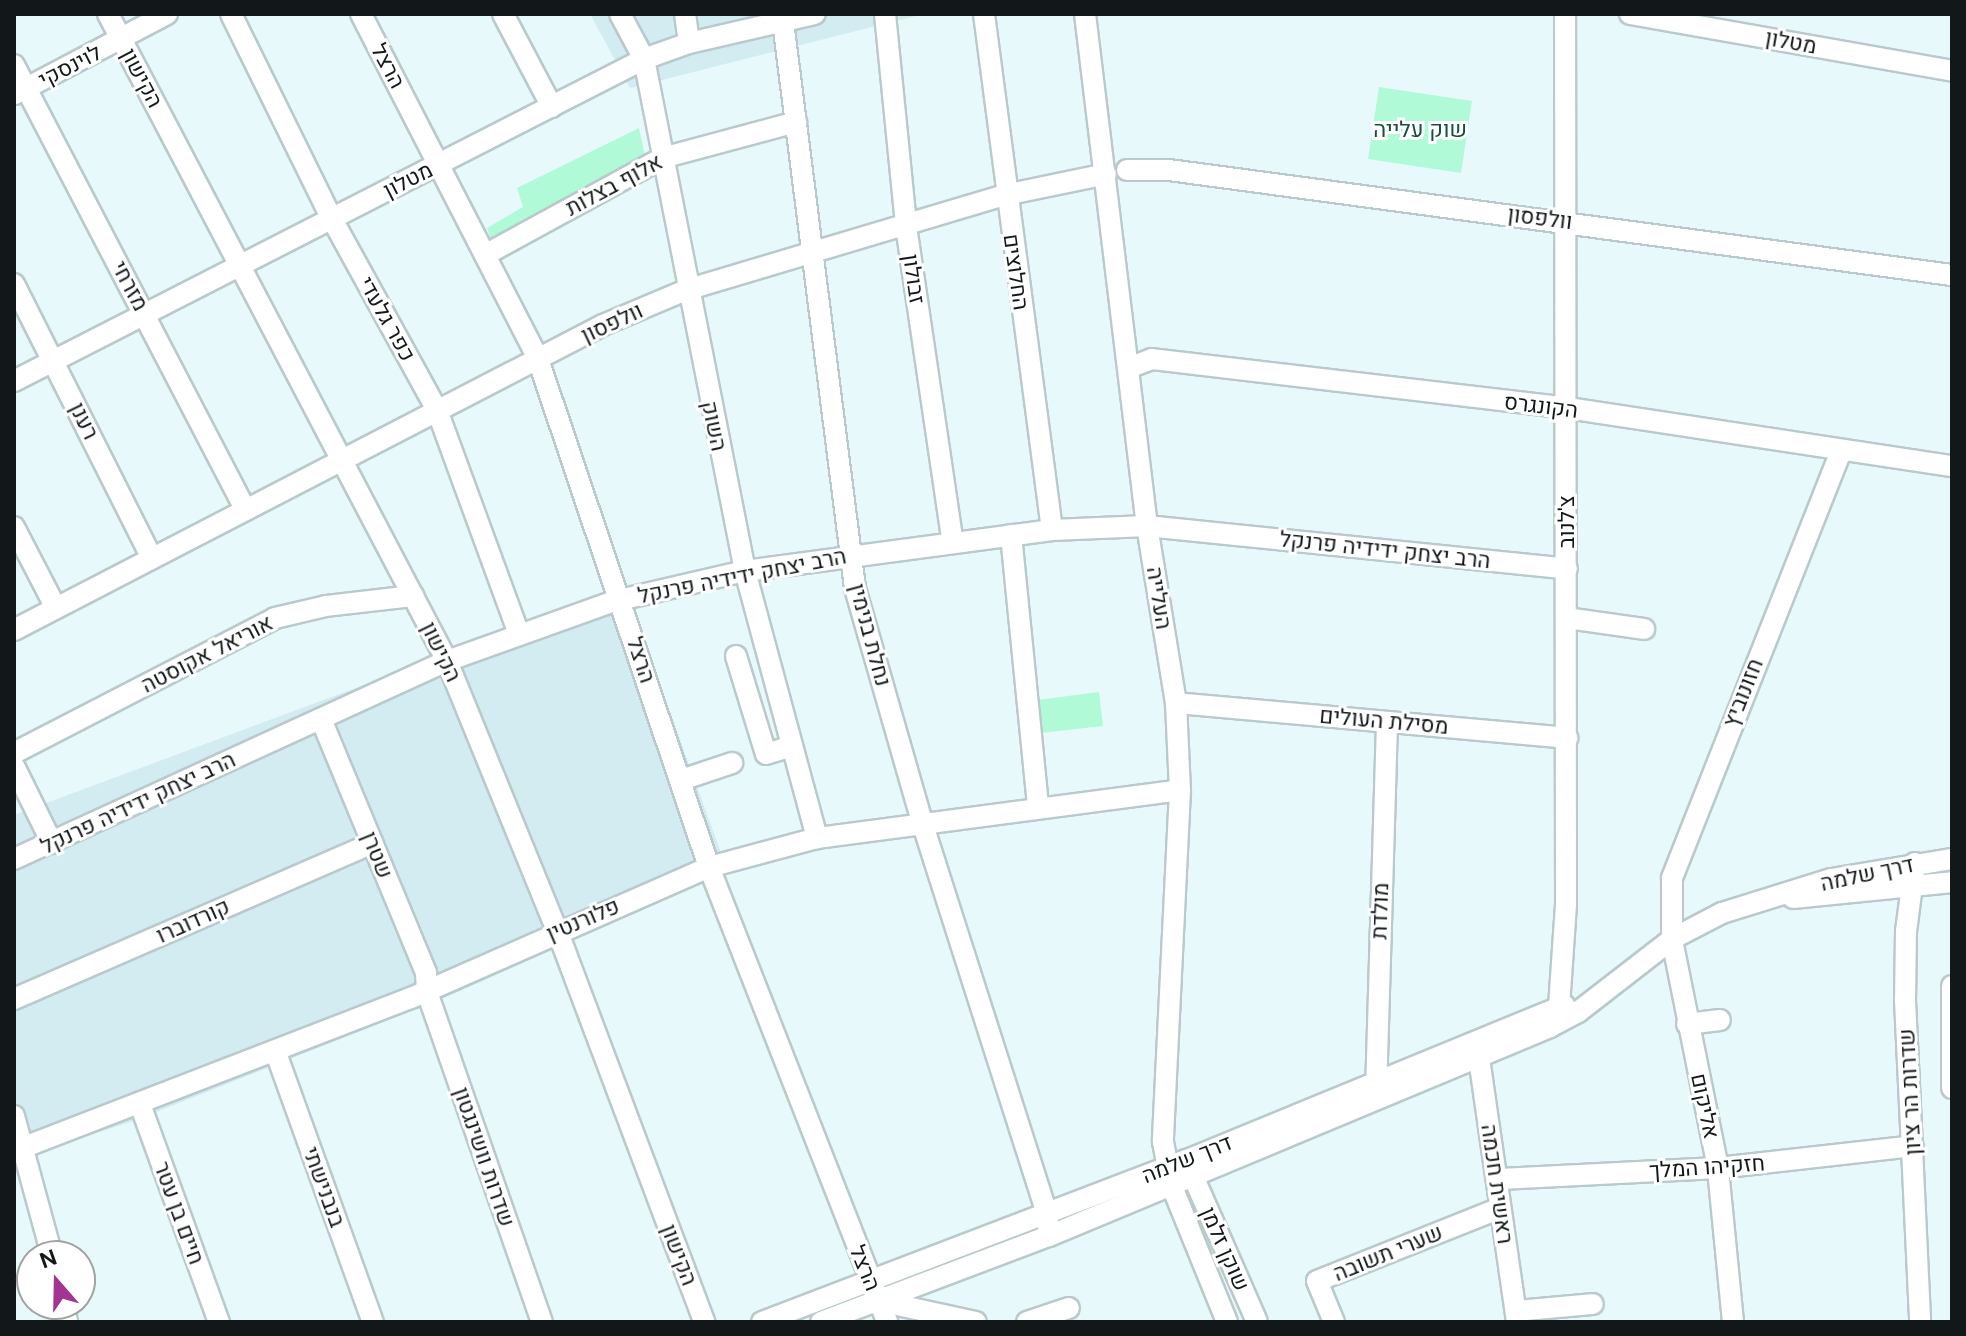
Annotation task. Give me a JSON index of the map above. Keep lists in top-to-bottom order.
{
  "streets": {
    "street": [
      "מטלון",
      "לוינסקי",
      "הרצל",
      "הקישון",
      "אלוף בצלות",
      "וולפסון",
      "החלוצים",
      "זבולון",
      "מזרחי",
      "כפר גלעדי",
      "הקונגרס",
      "רענן",
      "השוק",
      "צ'לנוב",
      "הרב יצחק ידידיה פרנקל",
      "העלייה",
      "נחלת בנימין",
      "אוריאל אקוסטה",
      "חזונוביץ",
      "מסילת העולים",
      "שטרן",
      "דרך שלמה",
      "מולדת",
      "פלורנטין",
      "קורדוברו",
      "שדרות הר ציון",
      "אליקום",
      "שדרות וושינגטון",
      "חזקיהו המלך",
      "ראשית חכמה",
      "בנבנישתי",
      "חיים בן עטר",
      "שוקן זלמן",
      "שערי תשובה"
    ]
  },
  "crossings": [
    ["מטלון", "הרצל"],
    ["מטלון", "הקישון"],
    ["מטלון", "מזרחי"],
    ["מטלון", "כפר גלעדי"],
    ["מטלון", "רענן"],
    ["מטלון", "השוק"],
    ["מטלון", "נחלת בנימין"],
    ["לוינסקי", "הקישון"],
    ["לוינסקי", "מזרחי"],
    ["הרצל", "אלוף בצלות"],
    ["הרצל", "וולפסון"],
    ["הרצל", "הרב יצחק ידידיה פרנקל"],
    ["הרצל", "דרך שלמה"],
    ["הרצל", "פלורנטין"],
    ["הקישון", "וולפסון"],
    ["הקישון", "הרב יצחק ידידיה פרנקל"],
    ["הקישון", "אוריאל אקוסטה"],
    ["הקישון", "פלורנטין"],
    ["אלוף בצלות", "השוק"],
    ["אלוף בצלות", "נחלת בנימין"],
    ["וולפסון", "החלוצים"],
    ["וולפסון", "זבולון"],
    ["וולפסון", "מזרחי"],
    ["וולפסון", "כפר גלעדי"],
    ["וולפסון", "רענן"],
    ["וולפסון", "השוק"],
    ["וולפסון", "צ'לנוב"],
    ["וולפסון", "העלייה"],
    ["וולפסון", "נחלת בנימין"],
    ["החלוצים", "הרב יצחק ידידיה פרנקל"],
    ["זבולון", "הרב יצחק ידידיה פרנקל"],
    ["כפר גלעדי", "הרב יצחק ידידיה פרנקל"],
    ["הקונגרס", "צ'לנוב"],
    ["הקונגרס", "העלייה"],
    ["הקונגרס", "חזונוביץ"],
    ["השוק", "הרב יצחק ידידיה פרנקל"],
    ["השוק", "פלורנטין"],
    ["צ'לנוב", "הרב יצחק ידידיה פרנקל"],
    ["צ'לנוב", "מסילת העולים"],
    ["צ'לנוב", "דרך שלמה"],
    ["הרב יצחק ידידיה פרנקל", "העלייה"],
    ["הרב יצחק ידידיה פרנקל", "נחלת בנימין"],
    ["הרב יצחק ידידיה פרנקל", "שטרן"],
    ["העלייה", "מסילת העולים"],
    ["העלייה", "דרך שלמה"],
    ["העלייה", "פלורנטין"],
    ["העלייה", "שוקן זלמן"],
    ["נחלת בנימין", "דרך שלמה"],
    ["נחלת בנימין", "פלורנטין"],
    ["חזונוביץ", "דרך שלמה"],
    ["חזונוביץ", "אליקום"],
    ["מסילת העולים", "מולדת"],
    ["שטרן", "פלורנטין"],
    ["שטרן", "קורדוברו"],
    ["שטרן", "שדרות וושינגטון"],
    ["דרך שלמה", "מולדת"],
    ["דרך שלמה", "שדרות הר ציון"],
    ["דרך שלמה", "אליקום"],
    ["דרך שלמה", "ראשית חכמה"],
    ["דרך שלמה", "שוקן זלמן"],
    ["פלורנטין", "שדרות וושינגטון"],
    ["פלורנטין", "בנבנישתי"],
    ["פלורנטין", "חיים בן עטר"],
    ["שדרות הר ציון", "חזקיהו המלך"],
    ["אליקום", "חזקיהו המלך"],
    ["חזקיהו המלך", "ראשית חכמה"],
    ["ראשית חכמה", "שערי תשובה"]
  ],
  "parks": ["שוק עלייה"],
  "north": "top"
}
